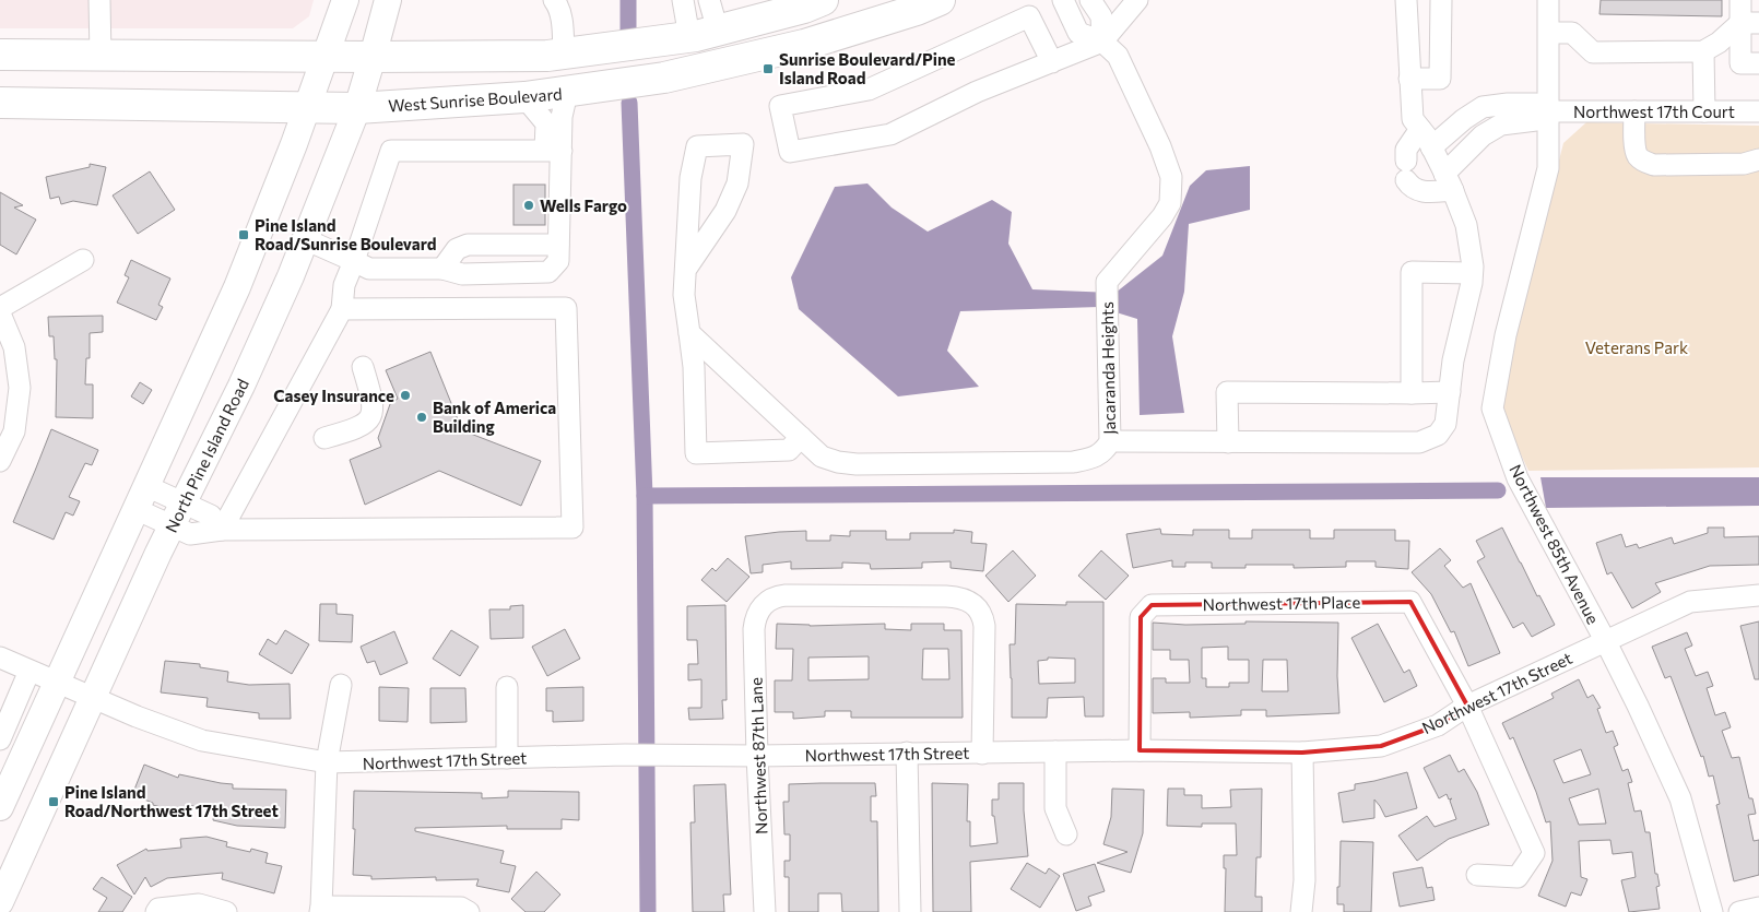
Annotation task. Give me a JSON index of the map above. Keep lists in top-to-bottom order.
{
  "streets": {
    "highway": ["West Sunrise Boulevard"],
    "main road": ["North Pine Island Road"],
    "street": [
      "Northwest 17th Court",
      "Jacaranda Heights",
      "Northwest 85th Avenue",
      "Northwest 17th Place",
      "Northwest 17th Street",
      "Northwest 87th Lane"
    ]
  },
  "crossings": [
    ["West Sunrise Boulevard", "North Pine Island Road"],
    ["Northwest 17th Court", "Northwest 85th Avenue"],
    ["North Pine Island Road", "Northwest 17th Street"],
    ["Northwest 85th Avenue", "Northwest 17th Street"],
    ["Northwest 17th Place", "Northwest 17th Street"],
    ["Northwest 17th Street", "Northwest 87th Lane"]
  ],
  "parks": ["Veterans Park"],
  "places": {
    "transit": ["Sunrise Boulevard/Pine Island Road", "Pine Island Road/Sunrise Boulevard", "Pine Island Road/Northwest 17th Street"],
    "other": ["Wells Fargo", "Casey Insurance", "Bank of America Building"]
  }
}
